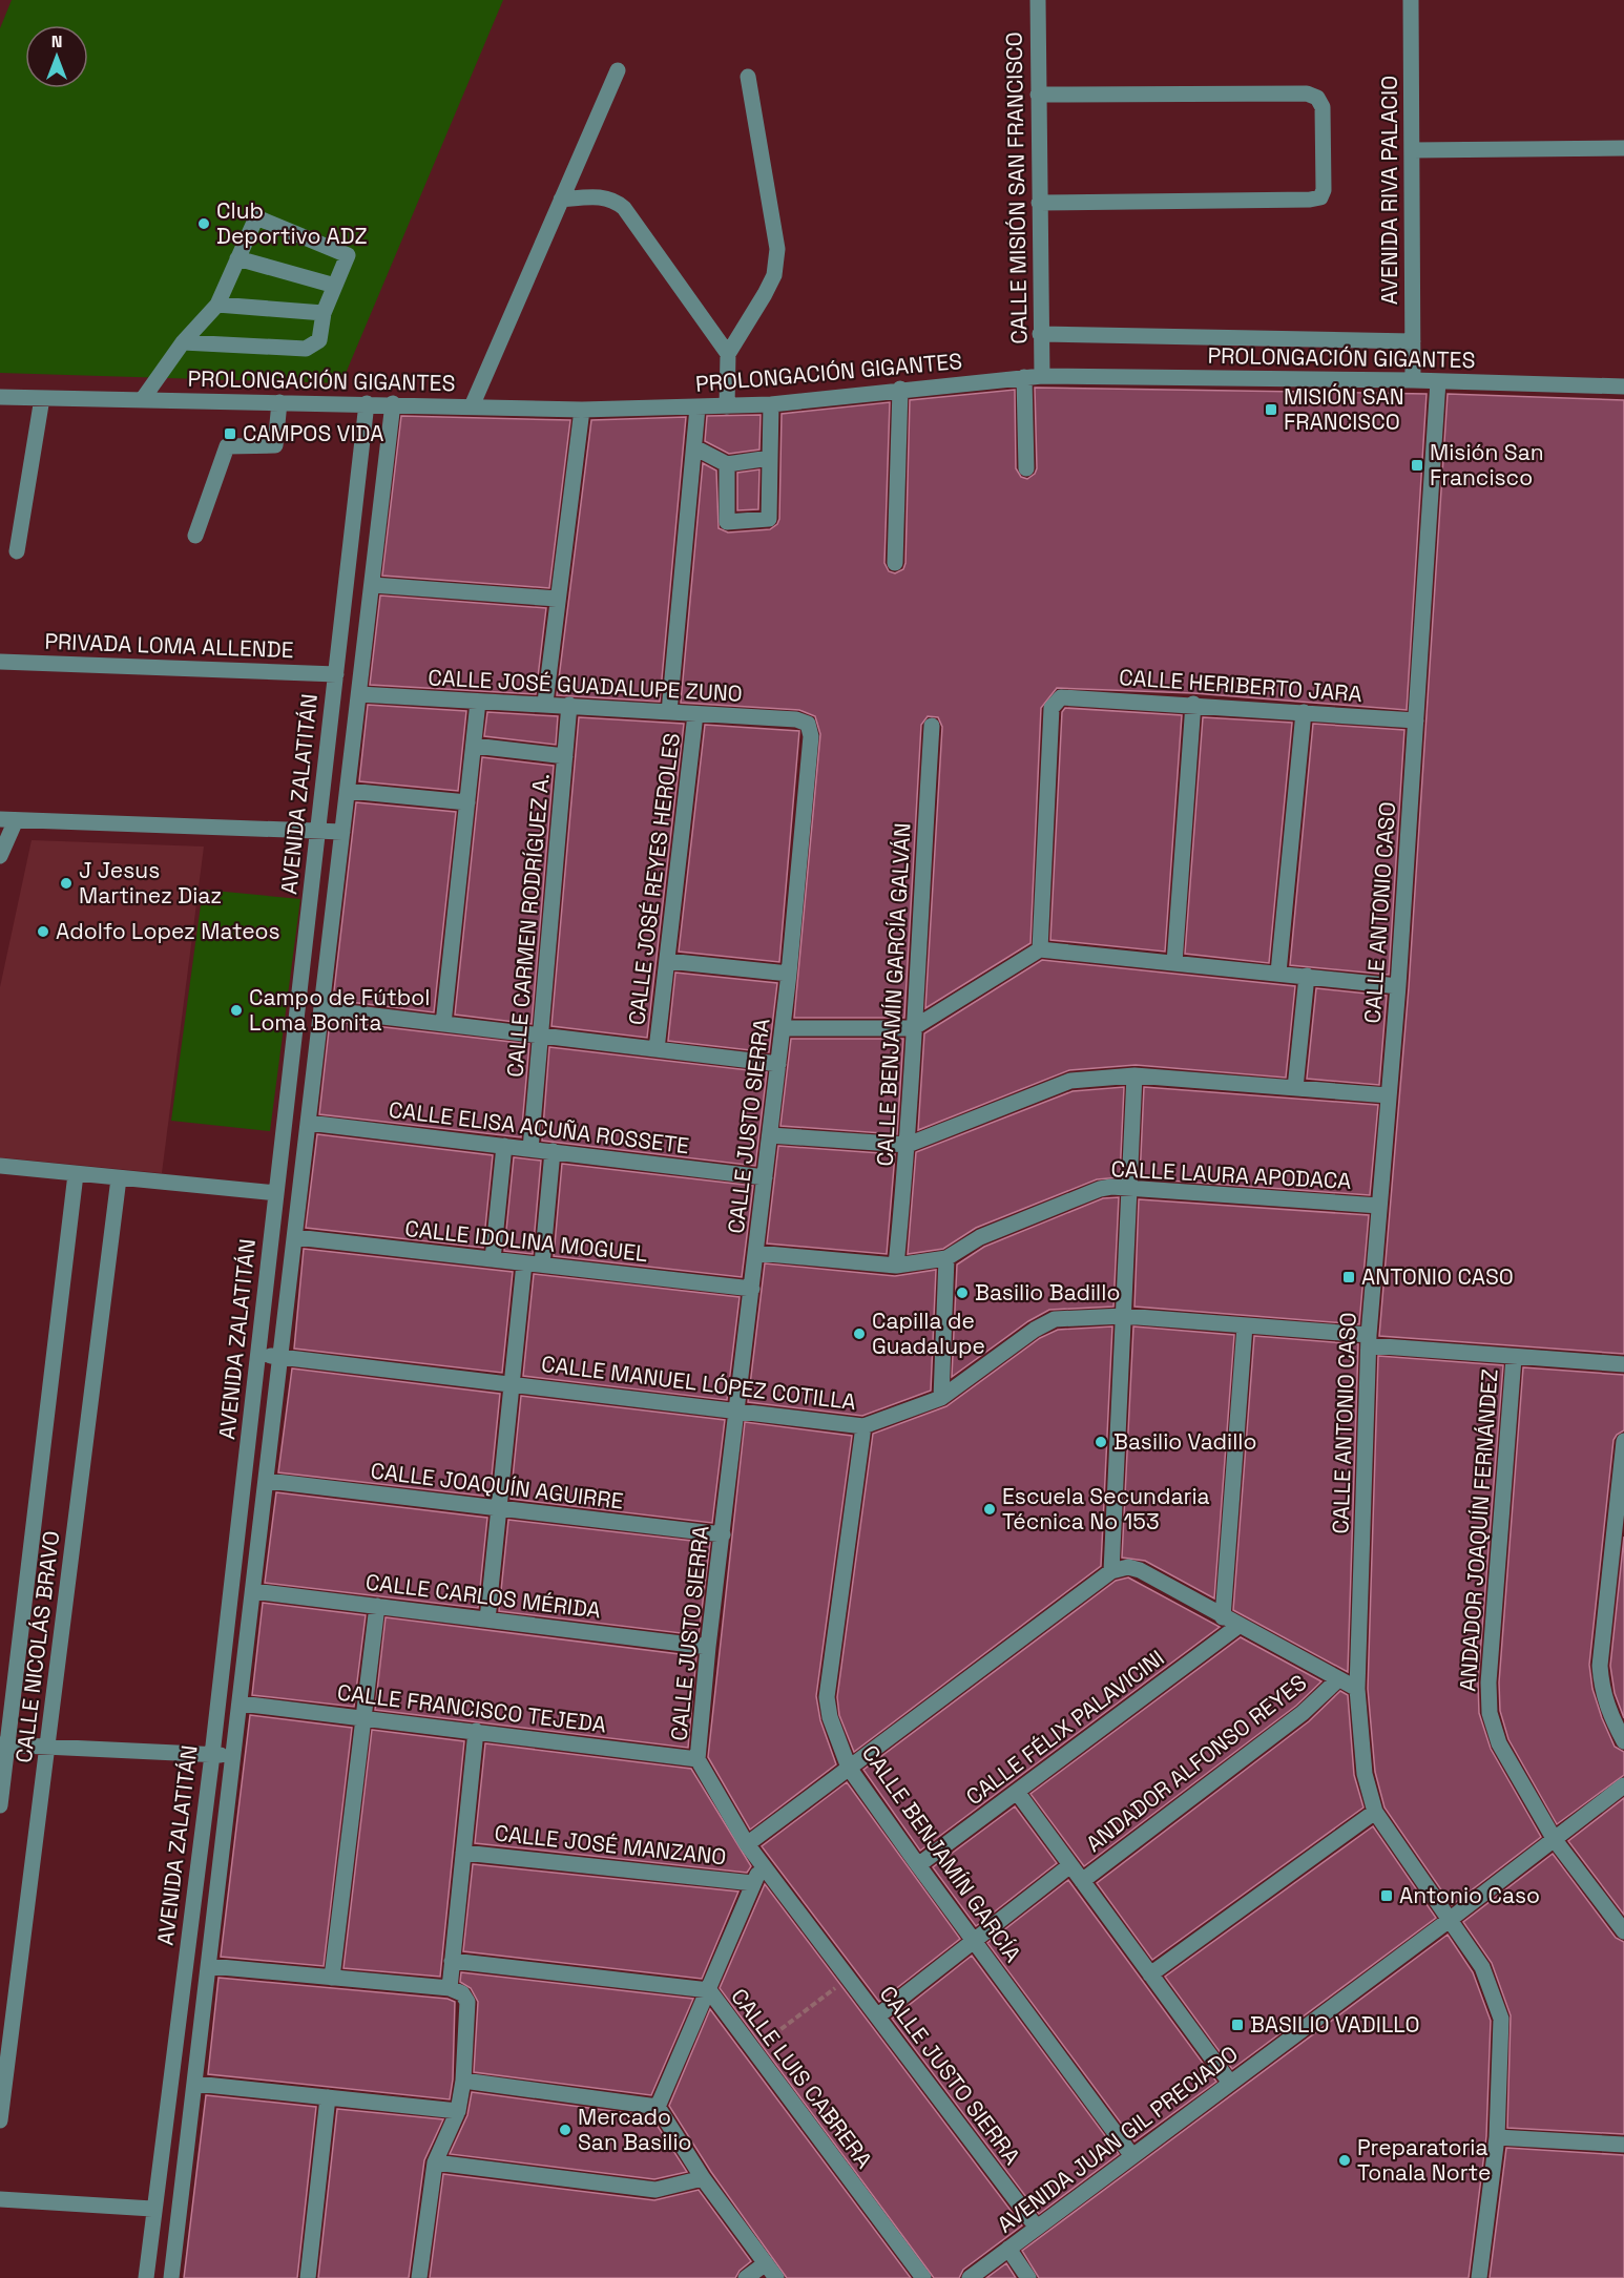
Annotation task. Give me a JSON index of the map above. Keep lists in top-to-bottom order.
{
  "streets": {
    "street": [
      "CALLE MISIÓN SAN FRANCISCO",
      "AVENIDA RIVA PALACIO",
      "PROLONGACIÓN GIGANTES",
      "PRIVADA LOMA ALLENDE",
      "CALLE JOSÉ GUADALUPE ZUNO",
      "CALLE HERIBERTO JARA",
      "AVENIDA ZALATITÁN",
      "CALLE JOSÉ REYES HEROLES",
      "CALLE ANTONIO CASO",
      "CALLE CARMEN RODRÍGUEZ A.",
      "CALLE BENJAMÍN GARCÍA GALVÁN",
      "CALLE JUSTO SIERRA",
      "CALLE ELISA ACUÑA ROSSETE",
      "CALLE LAURA APODACA",
      "CALLE IDOLINA MOGUEL",
      "CALLE MANUEL LÓPEZ COTILLA",
      "CALLE JOAQUÍN AGUIRRE",
      "ANDADOR JOAQUÍN FERNÁNDEZ",
      "CALLE CARLOS MÉRIDA",
      "CALLE NICOLÁS BRAVO",
      "CALLE FRANCISCO TEJEDA",
      "CALLE FÉLIX PALAVICINI",
      "ANDADOR ALFONSO REYES",
      "CALLE JOSÉ MANZANO",
      "CALLE BENJAMÍN GARCÍA",
      "CALLE LUIS CABRERA",
      "AVENIDA JUAN GIL PRECIADO"
    ]
  },
  "crossings": [
    ["CALLE MISIÓN SAN FRANCISCO", "PROLONGACIÓN GIGANTES"],
    ["AVENIDA RIVA PALACIO", "PROLONGACIÓN GIGANTES"],
    ["PROLONGACIÓN GIGANTES", "AVENIDA ZALATITÁN"],
    ["PROLONGACIÓN GIGANTES", "CALLE JOSÉ REYES HEROLES"],
    ["PROLONGACIÓN GIGANTES", "CALLE ANTONIO CASO"],
    ["PRIVADA LOMA ALLENDE", "AVENIDA ZALATITÁN"],
    ["CALLE JOSÉ GUADALUPE ZUNO", "AVENIDA ZALATITÁN"],
    ["CALLE JOSÉ GUADALUPE ZUNO", "CALLE JOSÉ REYES HEROLES"],
    ["CALLE JOSÉ GUADALUPE ZUNO", "CALLE CARMEN RODRÍGUEZ A."],
    ["CALLE JOSÉ GUADALUPE ZUNO", "CALLE JUSTO SIERRA"],
    ["CALLE HERIBERTO JARA", "CALLE ANTONIO CASO"],
    ["AVENIDA ZALATITÁN", "CALLE ELISA ACUÑA ROSSETE"],
    ["AVENIDA ZALATITÁN", "CALLE IDOLINA MOGUEL"],
    ["AVENIDA ZALATITÁN", "CALLE MANUEL LÓPEZ COTILLA"],
    ["AVENIDA ZALATITÁN", "CALLE JOAQUÍN AGUIRRE"],
    ["AVENIDA ZALATITÁN", "CALLE CARLOS MÉRIDA"],
    ["AVENIDA ZALATITÁN", "CALLE FRANCISCO TEJEDA"],
    ["CALLE ANTONIO CASO", "CALLE LAURA APODACA"],
    ["CALLE ANTONIO CASO", "CALLE MANUEL LÓPEZ COTILLA"],
    ["CALLE ANTONIO CASO", "AVENIDA JUAN GIL PRECIADO"],
    ["CALLE CARMEN RODRÍGUEZ A.", "CALLE ELISA ACUÑA ROSSETE"],
    ["CALLE BENJAMÍN GARCÍA GALVÁN", "CALLE LAURA APODACA"],
    ["CALLE JUSTO SIERRA", "CALLE ELISA ACUÑA ROSSETE"],
    ["CALLE JUSTO SIERRA", "CALLE LAURA APODACA"],
    ["CALLE JUSTO SIERRA", "CALLE IDOLINA MOGUEL"],
    ["CALLE JUSTO SIERRA", "CALLE MANUEL LÓPEZ COTILLA"],
    ["CALLE JUSTO SIERRA", "CALLE JOAQUÍN AGUIRRE"],
    ["CALLE JUSTO SIERRA", "CALLE CARLOS MÉRIDA"],
    ["CALLE JUSTO SIERRA", "CALLE FRANCISCO TEJEDA"],
    ["CALLE JUSTO SIERRA", "ANDADOR ALFONSO REYES"],
    ["CALLE JUSTO SIERRA", "AVENIDA JUAN GIL PRECIADO"],
    ["CALLE MANUEL LÓPEZ COTILLA", "ANDADOR JOAQUÍN FERNÁNDEZ"],
    ["CALLE MANUEL LÓPEZ COTILLA", "CALLE BENJAMÍN GARCÍA"],
    ["ANDADOR JOAQUÍN FERNÁNDEZ", "AVENIDA JUAN GIL PRECIADO"],
    ["CALLE FÉLIX PALAVICINI", "CALLE BENJAMÍN GARCÍA"],
    ["ANDADOR ALFONSO REYES", "CALLE BENJAMÍN GARCÍA"],
    ["CALLE BENJAMÍN GARCÍA", "AVENIDA JUAN GIL PRECIADO"]
  ],
  "places": {
    "other": [
      "Club Deportivo ADZ",
      "J Jesus Martinez Diaz",
      "Adolfo Lopez Mateos",
      "Campo de Fútbol Loma Bonita",
      "Basilio Badillo",
      "Capilla de Guadalupe",
      "Basilio Vadillo",
      "Escuela Secundaria Técnica No 153",
      "Mercado San Basilio",
      "Preparatoria Tonala Norte"
    ],
    "transit": [
      "MISIÓN SAN FRANCISCO",
      "CAMPOS VIDA",
      "Misión San Francisco",
      "ANTONIO CASO",
      "Antonio Caso",
      "BASILIO VADILLO"
    ]
  },
  "north": "top"
}
